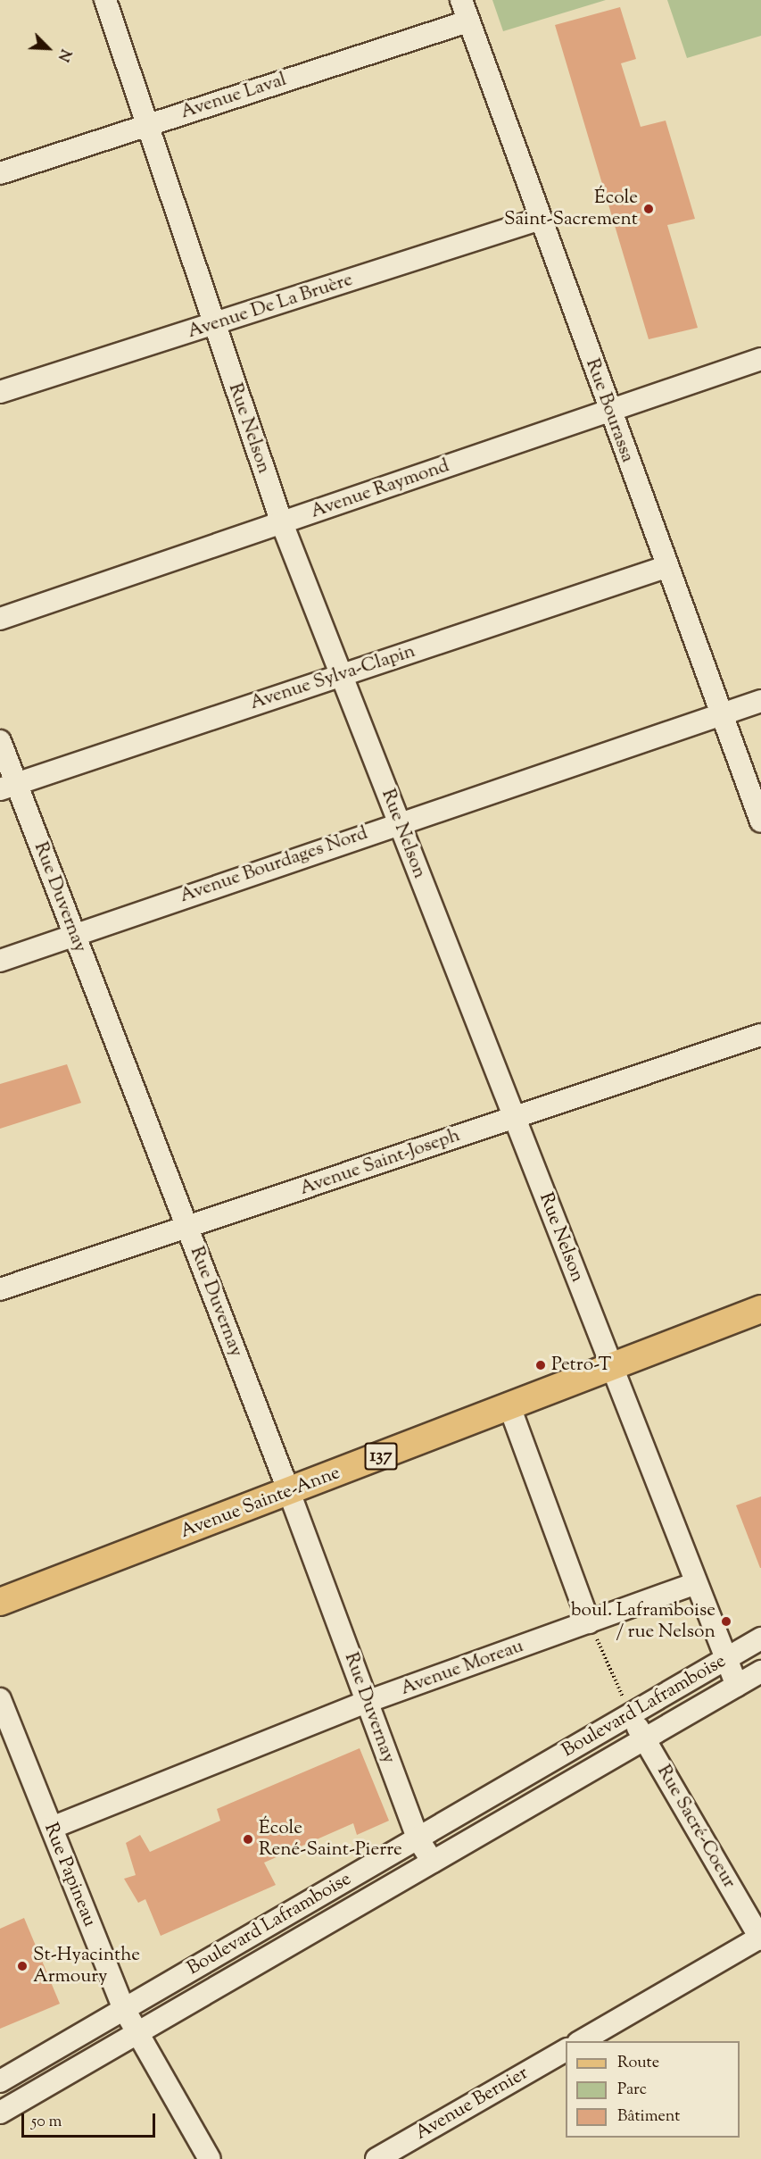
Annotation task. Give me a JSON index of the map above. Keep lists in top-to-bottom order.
{
  "streets": {
    "main road": ["137", "Avenue Sainte-Anne"],
    "street": [
      "Avenue Laval",
      "Avenue De La Bruère",
      "Rue Bourassa",
      "Rue Nelson",
      "Avenue Raymond",
      "Avenue Sylva-Clapin",
      "Avenue Bourdages Nord",
      "Rue Duvernay",
      "Avenue Saint-Joseph",
      "Avenue Moreau",
      "Boulevard Laframboise",
      "Rue Sacré-Coeur",
      "Rue Papineau",
      "Avenue Bernier"
    ]
  },
  "crossings": [
    ["Avenue Laval", "Rue Bourassa"],
    ["Avenue Laval", "Rue Nelson"],
    ["Avenue De La Bruère", "Rue Bourassa"],
    ["Avenue De La Bruère", "Rue Nelson"],
    ["Rue Bourassa", "Avenue Raymond"],
    ["Rue Bourassa", "Avenue Sylva-Clapin"],
    ["Rue Bourassa", "Avenue Bourdages Nord"],
    ["Rue Nelson", "Avenue Raymond"],
    ["Rue Nelson", "Avenue Sylva-Clapin"],
    ["Rue Nelson", "Avenue Bourdages Nord"],
    ["Rue Nelson", "Avenue Saint-Joseph"],
    ["Rue Nelson", "Avenue Sainte-Anne"],
    ["Rue Nelson", "Avenue Moreau"],
    ["Rue Nelson", "Boulevard Laframboise"],
    ["Avenue Sylva-Clapin", "Rue Duvernay"],
    ["Avenue Bourdages Nord", "Rue Duvernay"],
    ["Rue Duvernay", "Avenue Saint-Joseph"],
    ["Rue Duvernay", "Avenue Sainte-Anne"],
    ["Rue Duvernay", "Avenue Moreau"],
    ["Rue Duvernay", "Boulevard Laframboise"],
    ["Avenue Moreau", "Rue Papineau"],
    ["Boulevard Laframboise", "Rue Sacré-Coeur"],
    ["Boulevard Laframboise", "Rue Papineau"]
  ],
  "places": [
    "École Saint-Sacrement",
    "Petro-T",
    "boul. Laframboise / rue Nelson",
    "École René-Saint-Pierre",
    "St-Hyacinthe Armoury"
  ],
  "legend": ["Route", "Parc", "Bâtiment"],
  "scale_bar": "50 m",
  "north": "bottom right"
}
